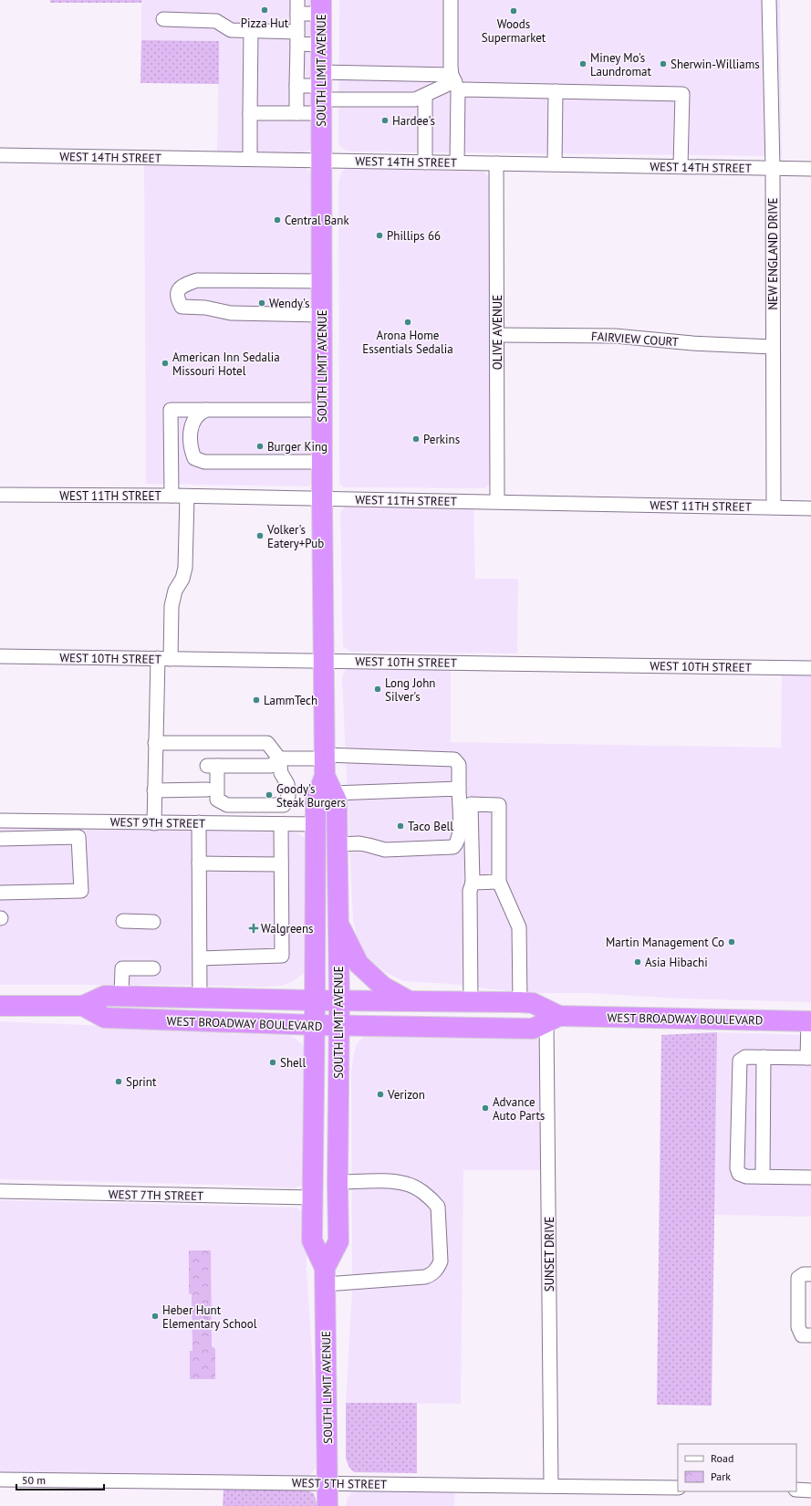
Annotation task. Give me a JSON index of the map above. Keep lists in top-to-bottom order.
{
  "streets": {
    "highway": ["SOUTH LIMIT AVENUE", "WEST BROADWAY BOULEVARD"],
    "street": [
      "WEST 14TH STREET",
      "NEW ENGLAND DRIVE",
      "OLIVE AVENUE",
      "FAIRVIEW COURT",
      "WEST 11TH STREET",
      "WEST 10TH STREET",
      "WEST 9TH STREET",
      "WEST 7TH STREET",
      "SUNSET DRIVE",
      "WEST 5TH STREET"
    ]
  },
  "crossings": [
    ["SOUTH LIMIT AVENUE", "WEST 14TH STREET"],
    ["SOUTH LIMIT AVENUE", "WEST 11TH STREET"],
    ["SOUTH LIMIT AVENUE", "WEST 10TH STREET"],
    ["SOUTH LIMIT AVENUE", "WEST 9TH STREET"],
    ["SOUTH LIMIT AVENUE", "WEST BROADWAY BOULEVARD"],
    ["SOUTH LIMIT AVENUE", "WEST 7TH STREET"],
    ["SOUTH LIMIT AVENUE", "WEST 5TH STREET"],
    ["WEST 14TH STREET", "NEW ENGLAND DRIVE"],
    ["WEST 14TH STREET", "OLIVE AVENUE"],
    ["NEW ENGLAND DRIVE", "FAIRVIEW COURT"],
    ["NEW ENGLAND DRIVE", "WEST 11TH STREET"],
    ["OLIVE AVENUE", "FAIRVIEW COURT"],
    ["OLIVE AVENUE", "WEST 11TH STREET"],
    ["WEST BROADWAY BOULEVARD", "SUNSET DRIVE"],
    ["SUNSET DRIVE", "WEST 5TH STREET"]
  ],
  "places": {
    "other": [
      "Pizza Hut",
      "Woods Supermarket",
      "Miney Mo's Laundromat",
      "Sherwin-Williams",
      "Hardee's",
      "Central Bank",
      "Phillips 66",
      "Wendy's",
      "Arona Home Essentials Sedalia",
      "American Inn Sedalia Missouri Hotel",
      "Perkins",
      "Burger King",
      "Volker's Eatery+Pub",
      "Long John Silver's",
      "LammTech",
      "Goody's Steak Burgers",
      "Taco Bell",
      "Martin Management Co",
      "Asia Hibachi",
      "Shell",
      "Sprint",
      "Verizon",
      "Advance Auto Parts",
      "Heber Hunt Elementary School"
    ],
    "health": ["Walgreens"]
  },
  "legend": ["Road", "Park"],
  "scale_bar": "50 m"
}
